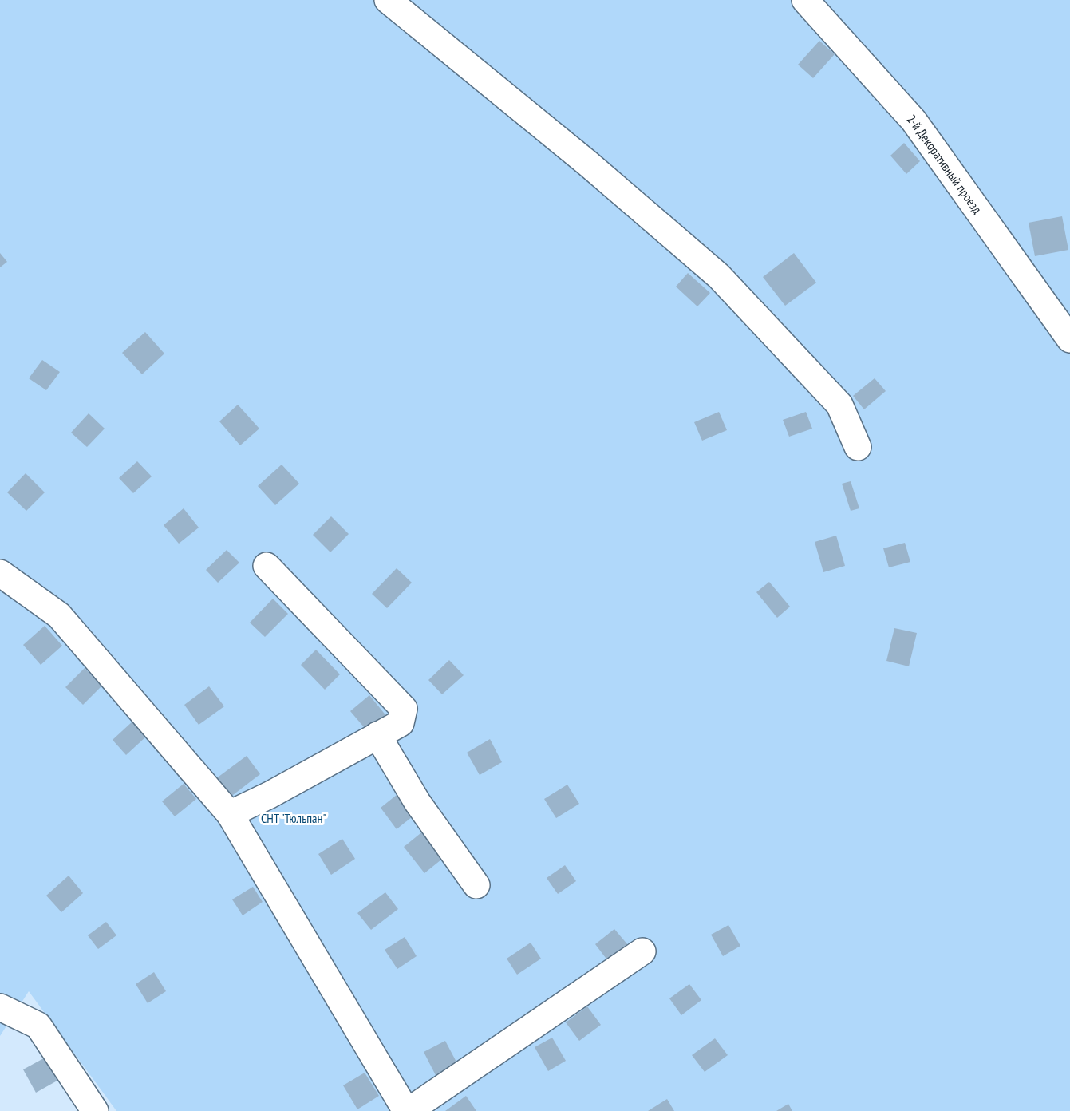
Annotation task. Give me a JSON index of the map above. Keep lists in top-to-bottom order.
{
  "streets": {
    "street": ["2-й Декоративный проезд"]
  },
  "parks": ["СНТ \"Тюльпан\""]
}
